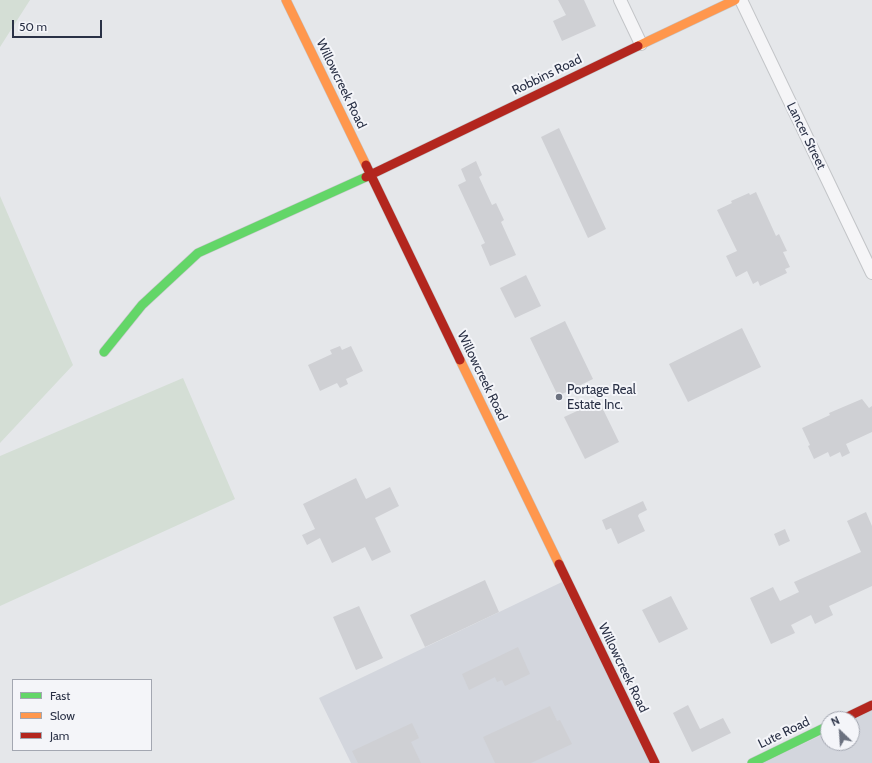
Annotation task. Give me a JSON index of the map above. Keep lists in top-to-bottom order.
{
  "streets": {
    "street": [
      "Robbins Road",
      "Willowcreek Road",
      "Lancer Street",
      "Lute Road"
    ]
  },
  "crossings": [
    ["Robbins Road", "Willowcreek Road"]
  ],
  "places": ["Portage Real Estate Inc."],
  "legend": ["Fast", "Slow", "Jam"],
  "scale_bar": "50 m",
  "north": "top left"
}
